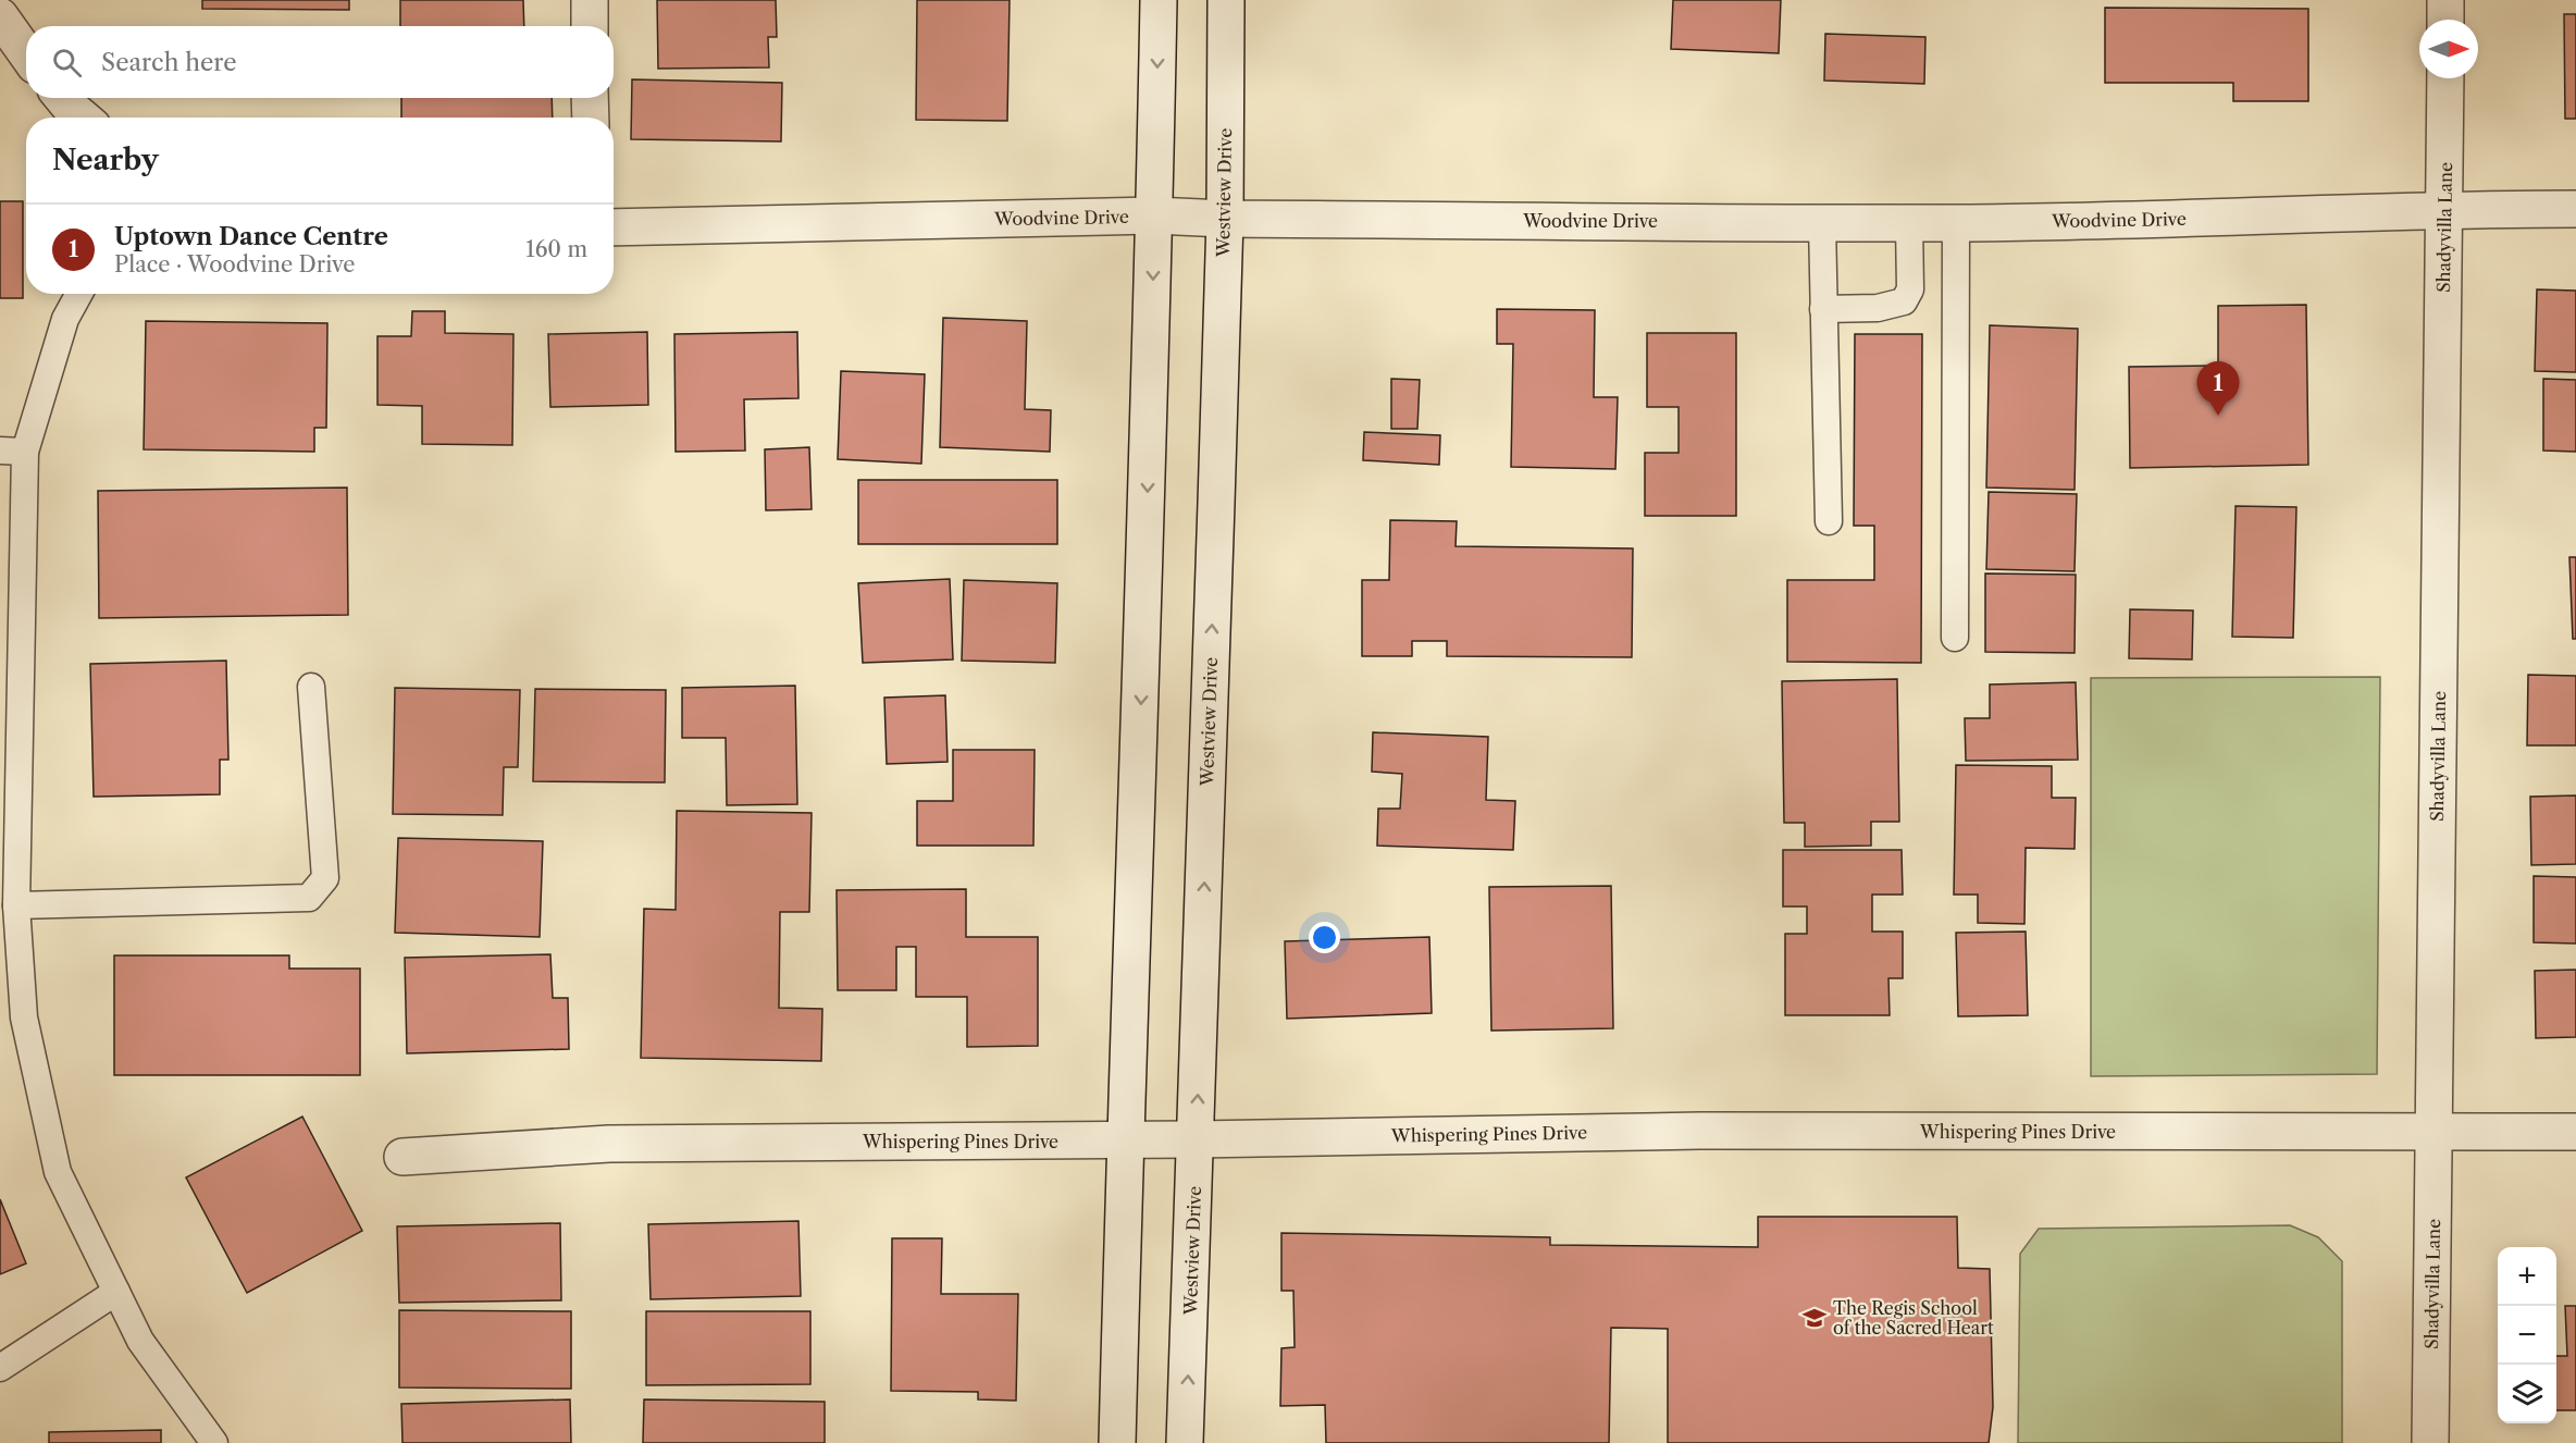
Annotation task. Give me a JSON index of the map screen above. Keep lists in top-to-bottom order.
{
  "streets": {
    "street": [
      "Westview Drive",
      "Woodvine Drive",
      "Shadyvilla Lane",
      "Whispering Pines Drive"
    ]
  },
  "crossings": [
    ["Westview Drive", "Woodvine Drive"],
    ["Westview Drive", "Whispering Pines Drive"],
    ["Woodvine Drive", "Shadyvilla Lane"],
    ["Shadyvilla Lane", "Whispering Pines Drive"]
  ],
  "places": {
    "school or university": ["The Regis School of the Sacred Heart"]
  },
  "north": "right",
  "page": {
    "search": "Search here",
    "heading": "Nearby",
    "list": [
      {
        "mark": "1",
        "name": "Uptown Dance Centre",
        "note": "Place · Woodvine Drive",
        "value": "160 m"
      }
    ],
    "pins": "1",
    "map_buttons": ["+", "−"]
  }
}
